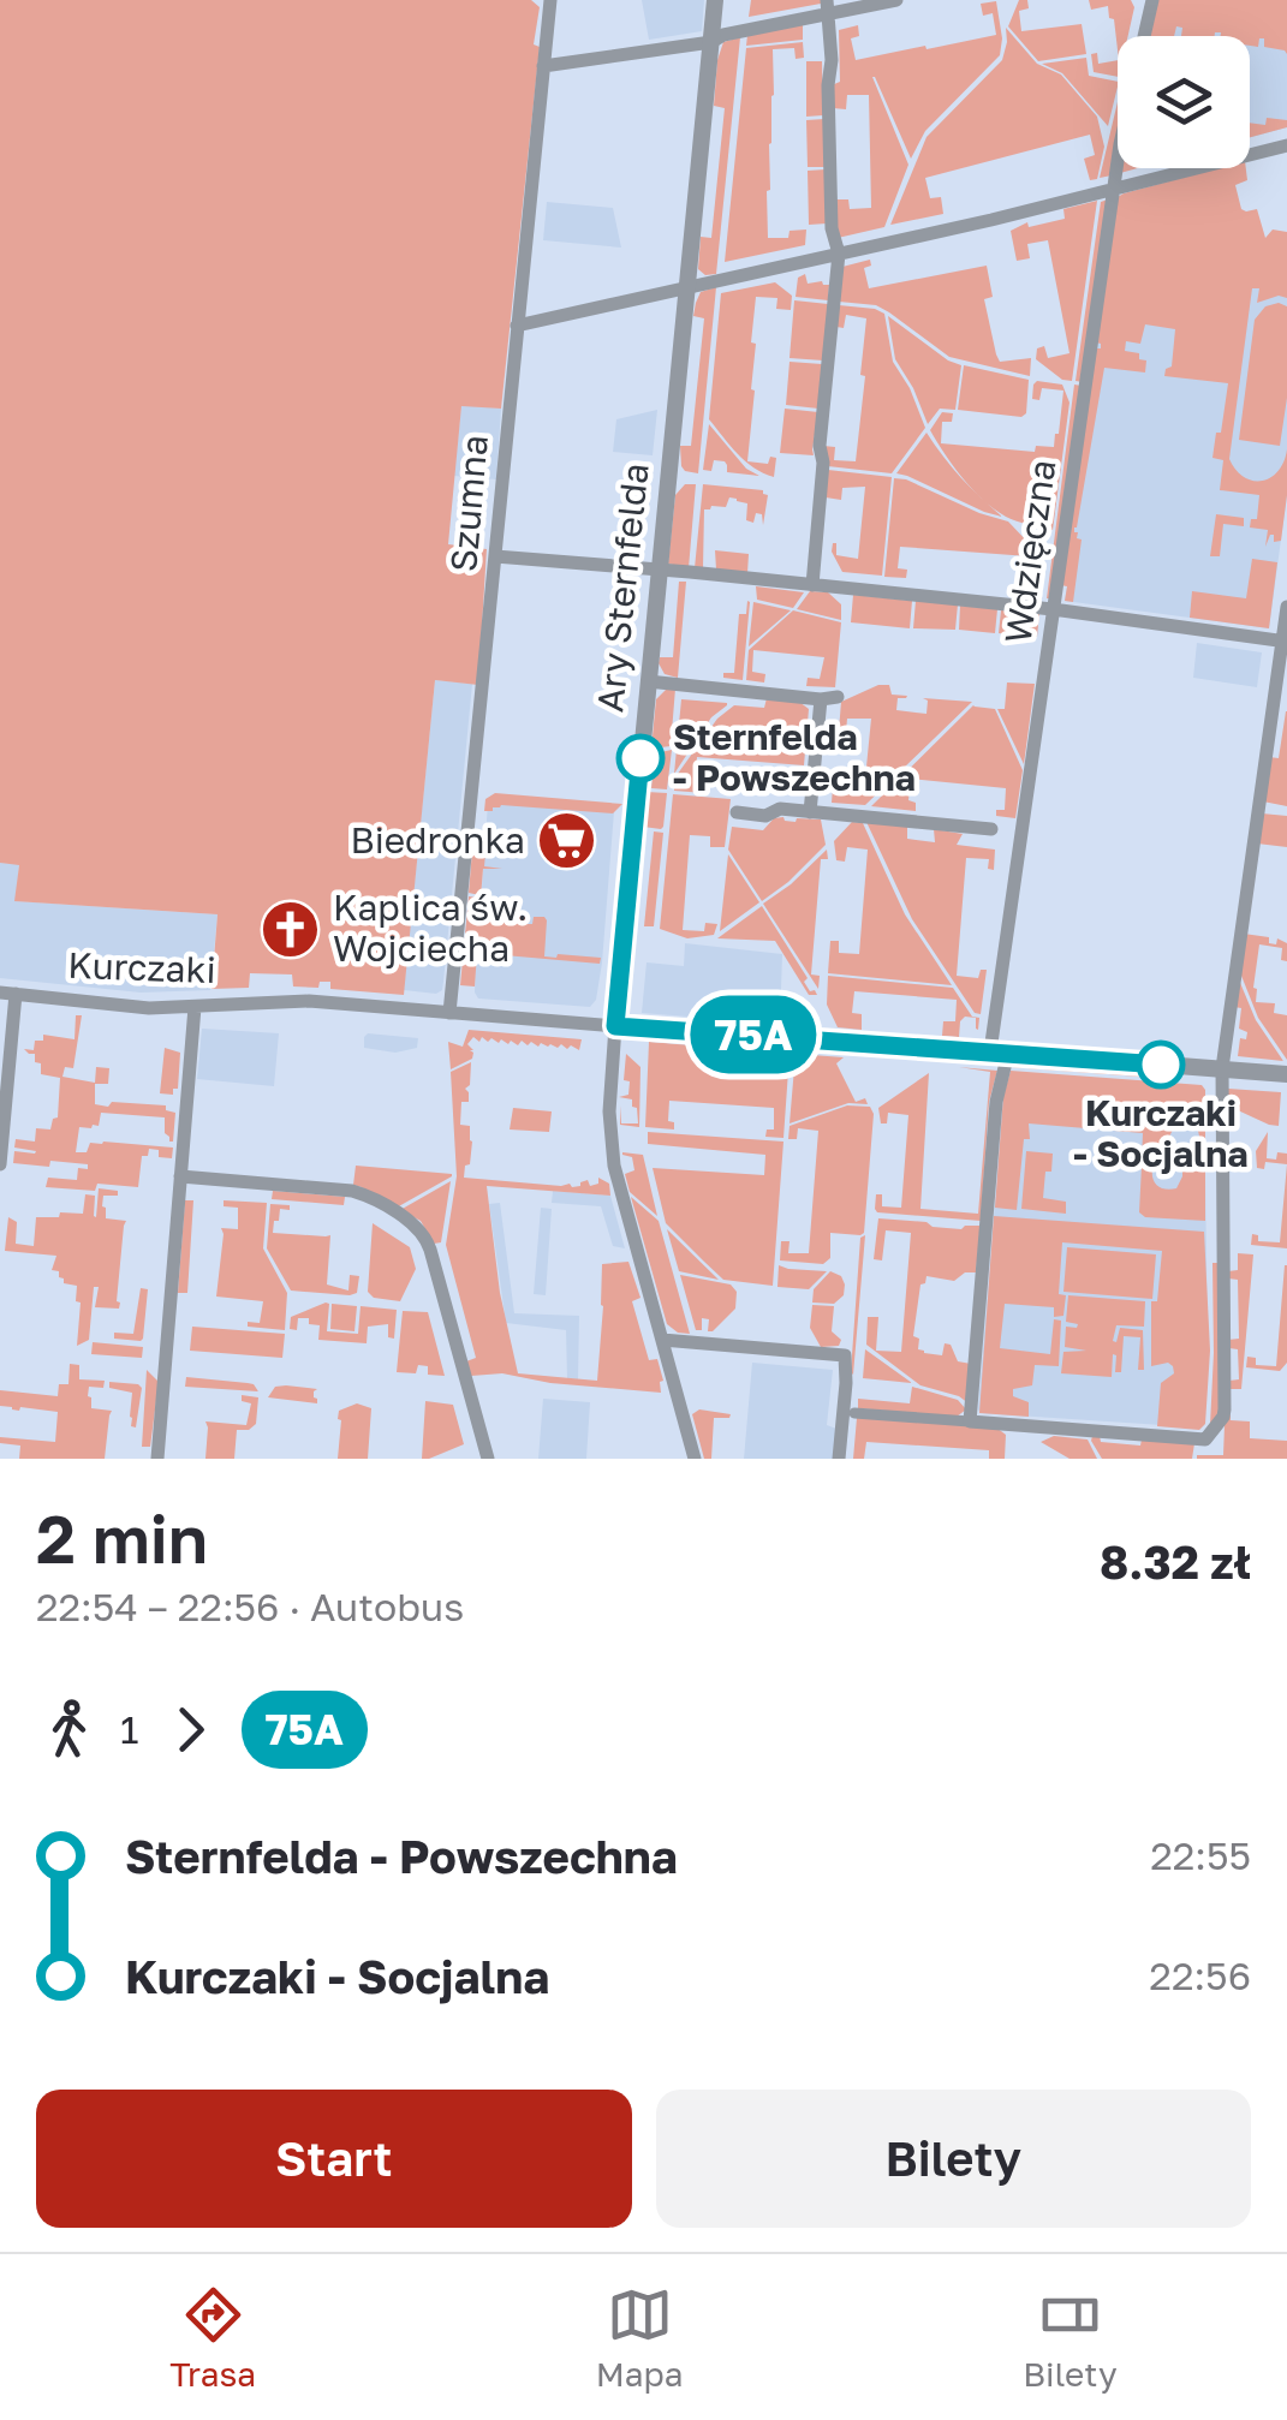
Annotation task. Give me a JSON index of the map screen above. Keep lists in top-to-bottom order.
{
  "streets": {
    "street": [
      "Szumna",
      "Wdzięczna",
      "Ary Sternfelda",
      "Kurczaki"
    ]
  },
  "crossings": [
    ["Szumna", "Kurczaki"],
    ["Wdzięczna", "Kurczaki"],
    ["Ary Sternfelda", "Kurczaki"]
  ],
  "places": {
    "other": ["Sternfelda - Powszechna", "Kurczaki - Socjalna"],
    "supermarket": ["Biedronka"],
    "church": ["Kaplica św. Wojciecha"]
  },
  "lines": ["bus line 75A"],
  "page": {
    "on_map": "75A",
    "heading": ["2 min", "22:54 – 22:56 · Autobus", "8.32 zł"],
    "legs": ["1", "75A"],
    "list": [
      {
        "name": "Sternfelda - Powszechna",
        "value": "22:55"
      },
      {
        "name": "Kurczaki - Socjalna",
        "value": "22:56"
      }
    ],
    "buttons": ["Start", "Bilety"],
    "tabs": ["Trasa", "Mapa", "Bilety"]
  }
}
